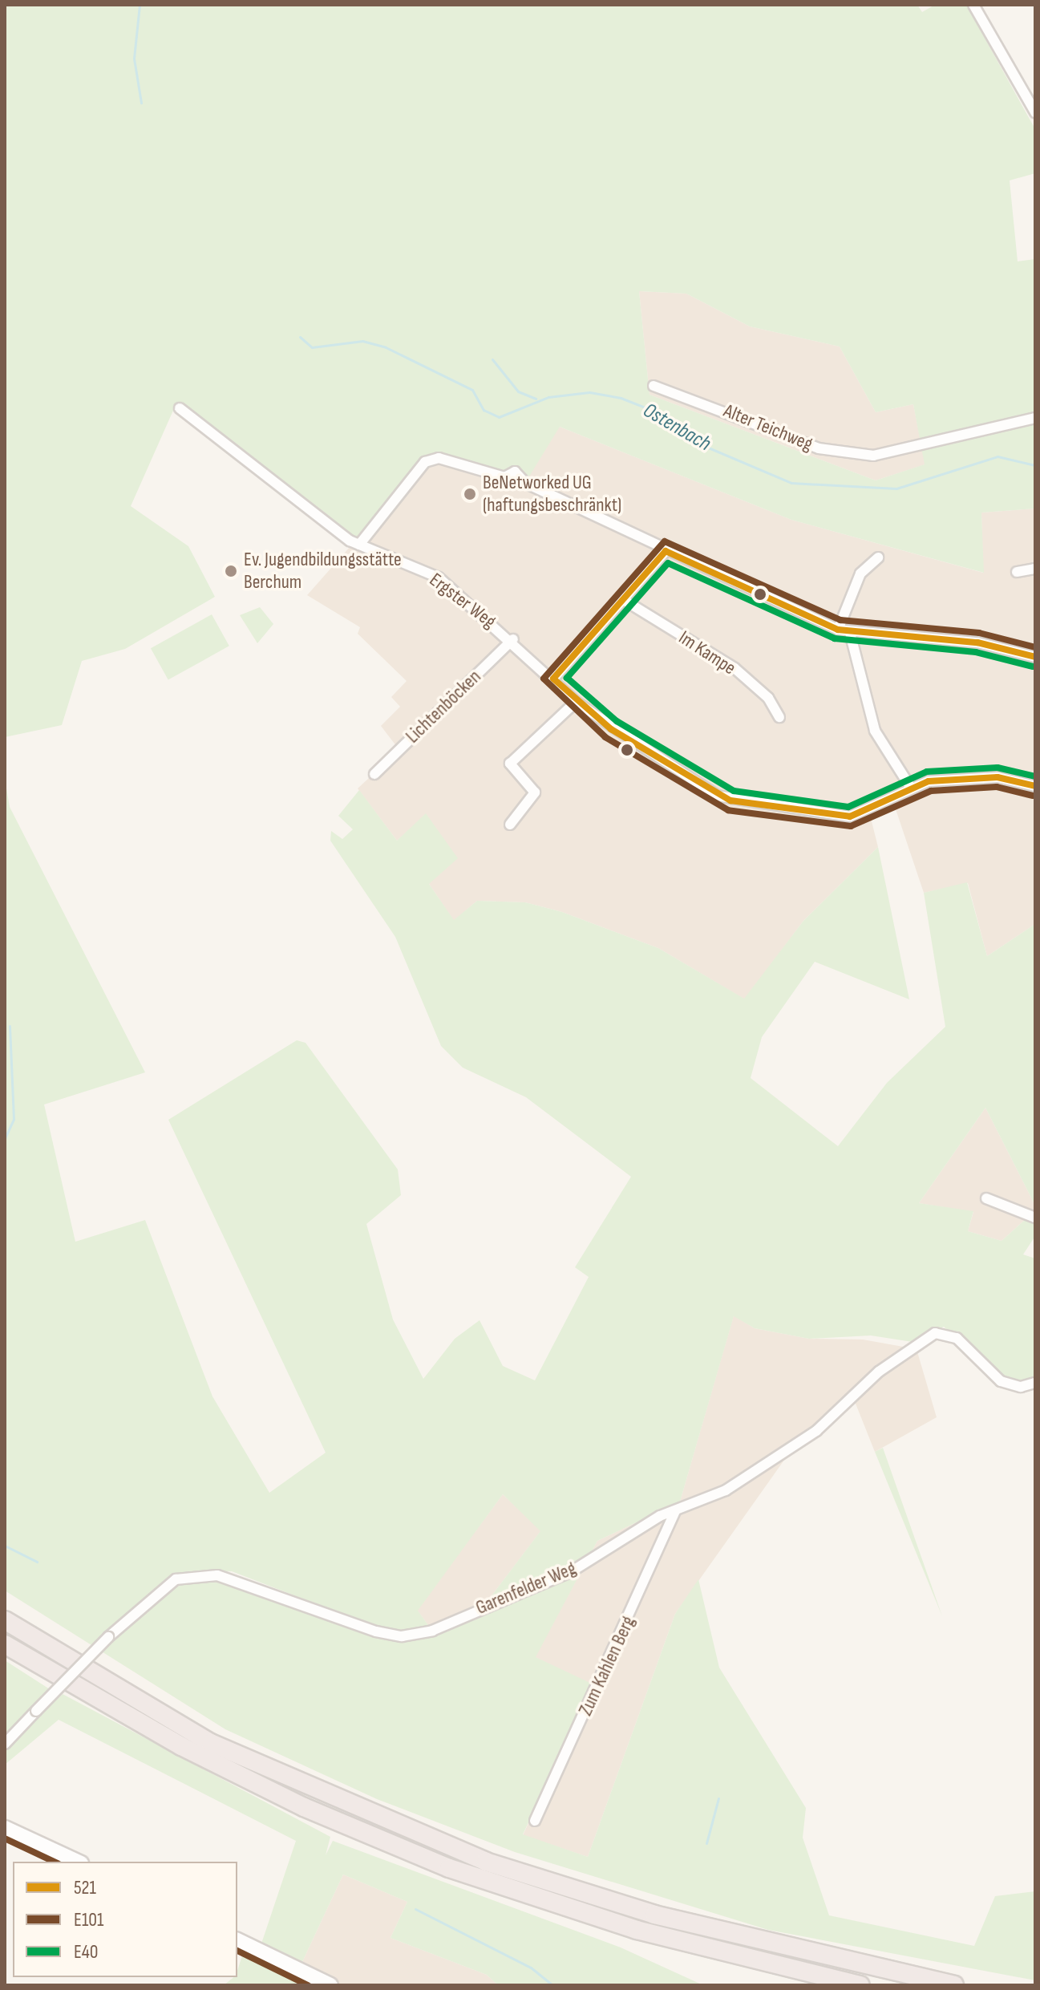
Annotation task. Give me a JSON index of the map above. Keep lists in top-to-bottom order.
{
  "streets": {
    "street": [
      "Alter Teichweg",
      "Ergster Weg",
      "Im Kampe",
      "Lichtenböcken",
      "Garenfelder Weg",
      "Zum Kahlen Berg"
    ]
  },
  "crossings": [
    ["Ergster Weg", "Lichtenböcken"],
    ["Garenfelder Weg", "Zum Kahlen Berg"]
  ],
  "water": ["Ostenbach"],
  "places": ["BeNetworked UG (haftungsbeschränkt)", "Ev. Jugendbildungsstätte Berchum"],
  "lines": ["transit line E101", "transit line 521", "transit line E40"],
  "legend": ["521", "E101", "E40"]
}
